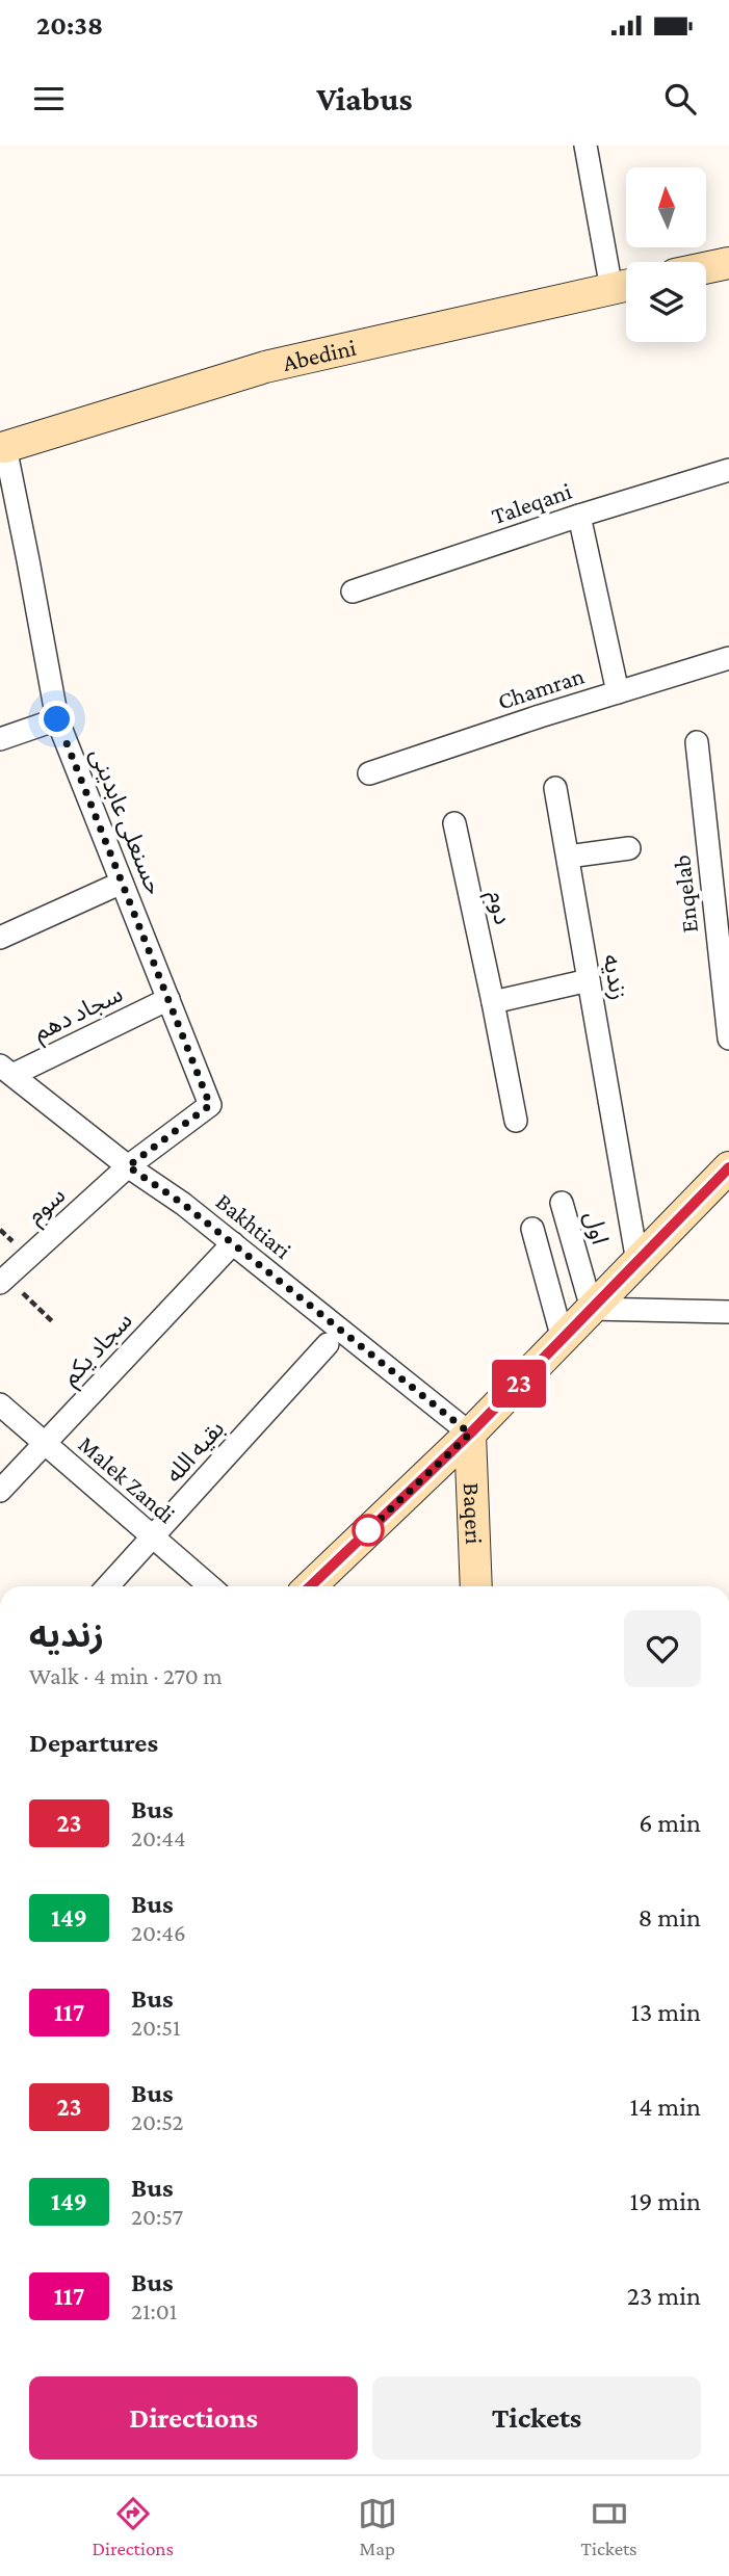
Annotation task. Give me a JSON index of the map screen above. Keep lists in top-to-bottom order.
{
  "streets": {
    "street": [
      "Abedini",
      "Taleqani",
      "Chamran",
      "حسنعلی عابدینی",
      "Enqelab",
      "دوم",
      "زندیه",
      "سجاد دهم",
      "سوم",
      "Bakhtiari",
      "اول",
      "سجاد یکم",
      "بقیه الله",
      "Malek Zandi",
      "Baqeri"
    ]
  },
  "crossings": [
    ["Abedini", "حسنعلی عابدینی"],
    ["حسنعلی عابدینی", "سجاد دهم"],
    ["حسنعلی عابدینی", "سوم"],
    ["حسنعلی عابدینی", "Bakhtiari"],
    ["سجاد دهم", "Bakhtiari"],
    ["سوم", "Bakhtiari"],
    ["Bakhtiari", "سجاد یکم"],
    ["Bakhtiari", "Baqeri"],
    ["سجاد یکم", "Malek Zandi"],
    ["بقیه الله", "Malek Zandi"]
  ],
  "lines": ["bus line 23"],
  "north": "top",
  "page": {
    "status": "20:38",
    "header": "Viabus",
    "on_map": "23",
    "heading": [
      ["زندیه", "Walk · 4 min · 270 m"],
      "Departures"
    ],
    "list": [
      {
        "mark": "23",
        "name": "Bus",
        "note": "20:44",
        "value": "6 min"
      },
      {
        "mark": "149",
        "name": "Bus",
        "note": "20:46",
        "value": "8 min"
      },
      {
        "mark": "117",
        "name": "Bus",
        "note": "20:51",
        "value": "13 min"
      },
      {
        "mark": "23",
        "name": "Bus",
        "note": "20:52",
        "value": "14 min"
      },
      {
        "mark": "149",
        "name": "Bus",
        "note": "20:57",
        "value": "19 min"
      },
      {
        "mark": "117",
        "name": "Bus",
        "note": "21:01",
        "value": "23 min"
      }
    ],
    "buttons": ["Directions", "Tickets"],
    "tabs": ["Directions", "Map", "Tickets"]
  }
}
